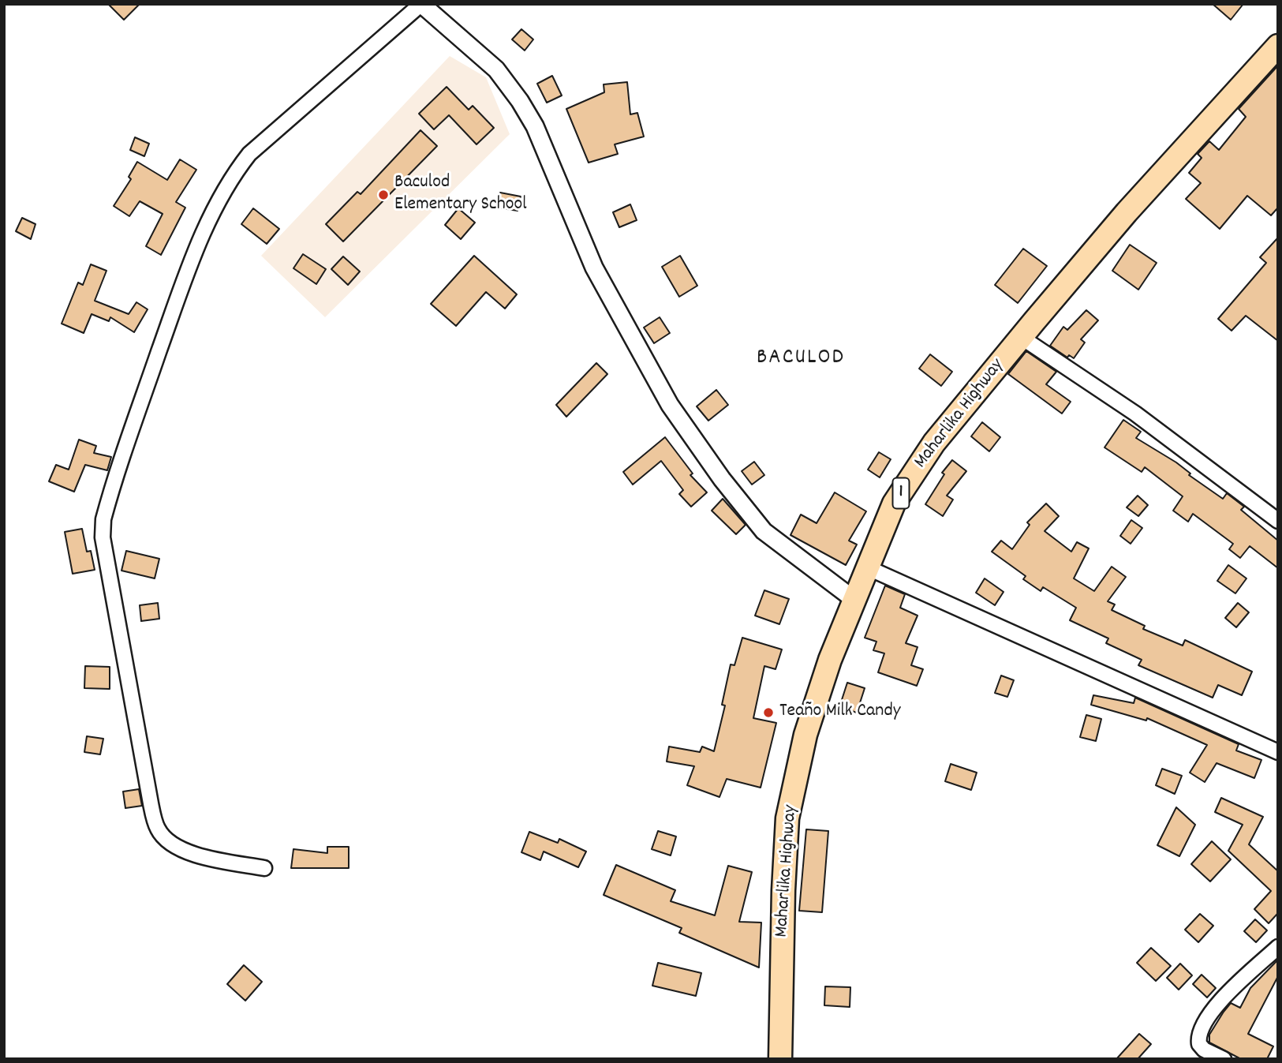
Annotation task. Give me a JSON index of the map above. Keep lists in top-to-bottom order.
{
  "streets": {
    "highway": ["Maharlika Highway", "1"]
  },
  "districts": ["BACULOD"],
  "places": ["Baculod Elementary School", "Teaño Milk Candy"]
}
